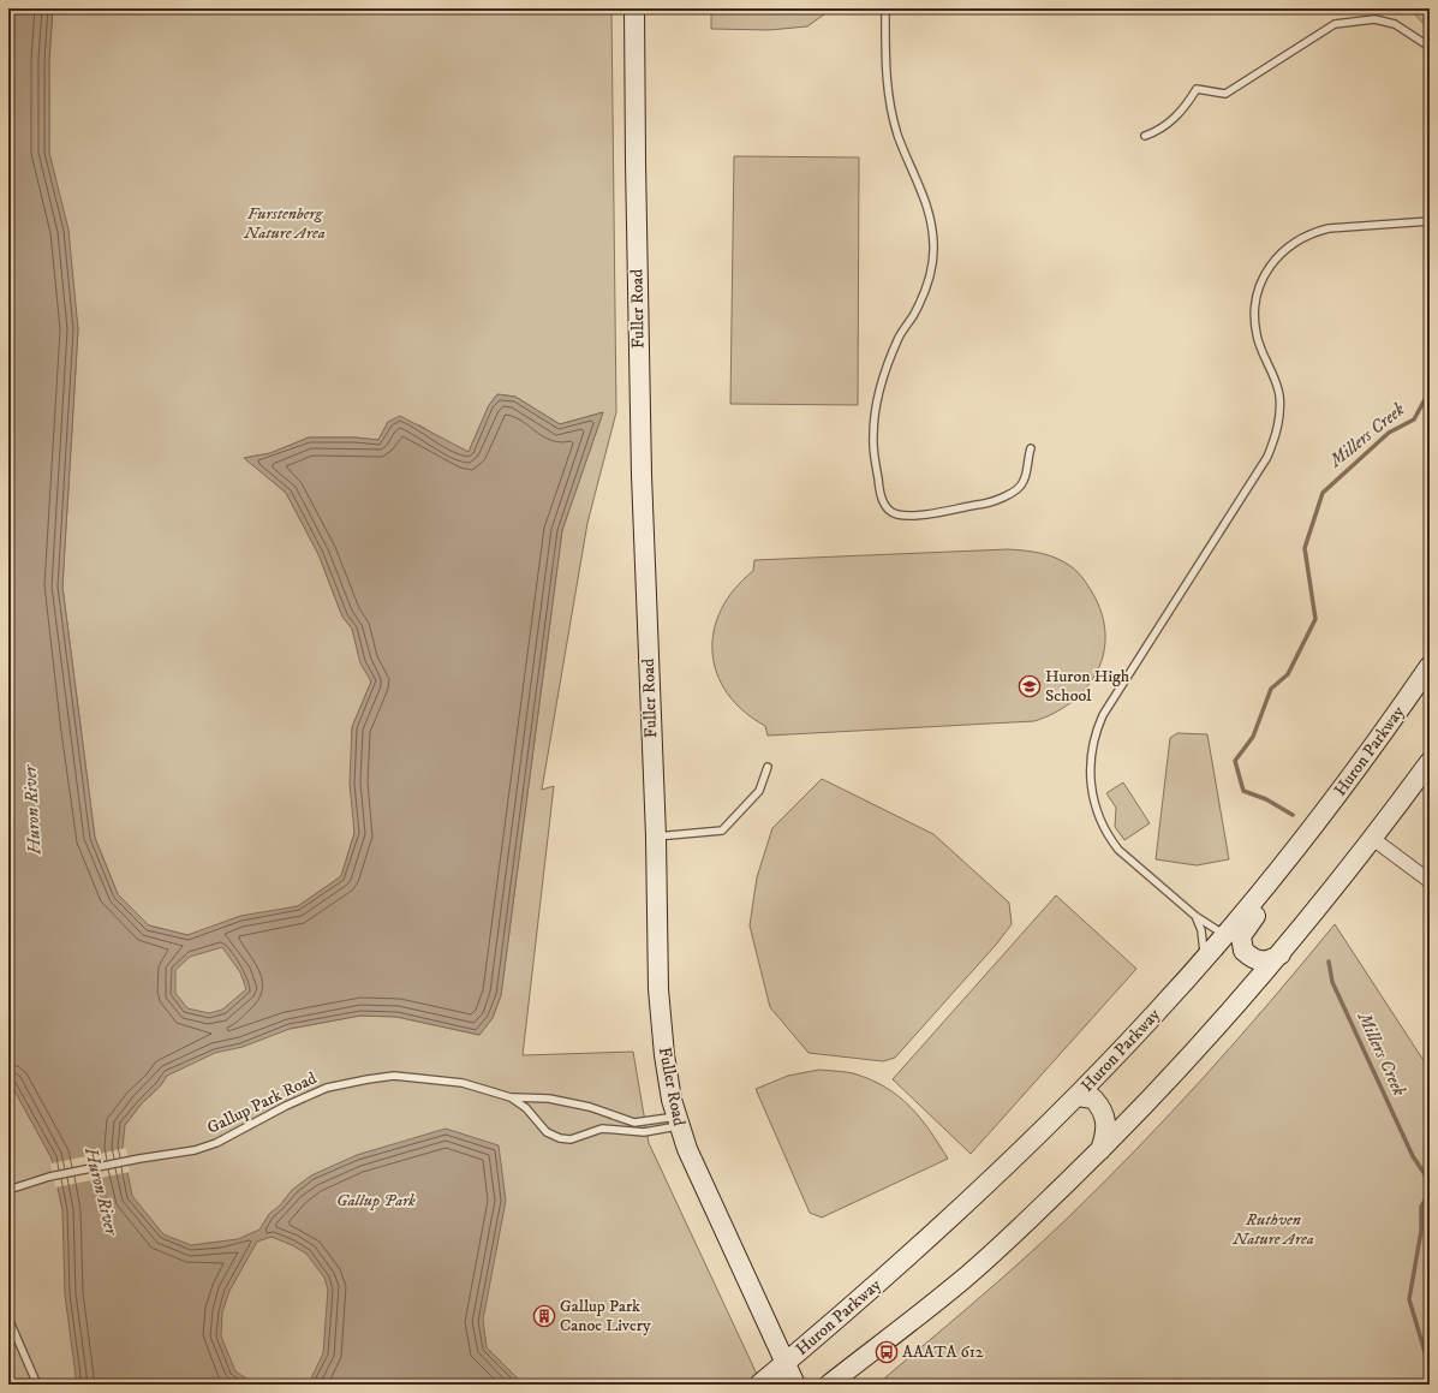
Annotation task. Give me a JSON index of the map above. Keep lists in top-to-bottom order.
{
  "streets": {
    "main road": ["Fuller Road", "Huron Parkway"],
    "lane": ["Gallup Park Road"]
  },
  "crossings": [
    ["Fuller Road", "Huron Parkway"],
    ["Fuller Road", "Gallup Park Road"]
  ],
  "water": ["Millers Creek", "Huron River"],
  "parks": ["Furstenberg Nature Area", "Gallup Park", "Ruthven Nature Area"],
  "places": {
    "school or university": ["Huron High School"],
    "building": ["Gallup Park Canoe Livery"],
    "bus stop": ["AAATA 612"]
  }
}
